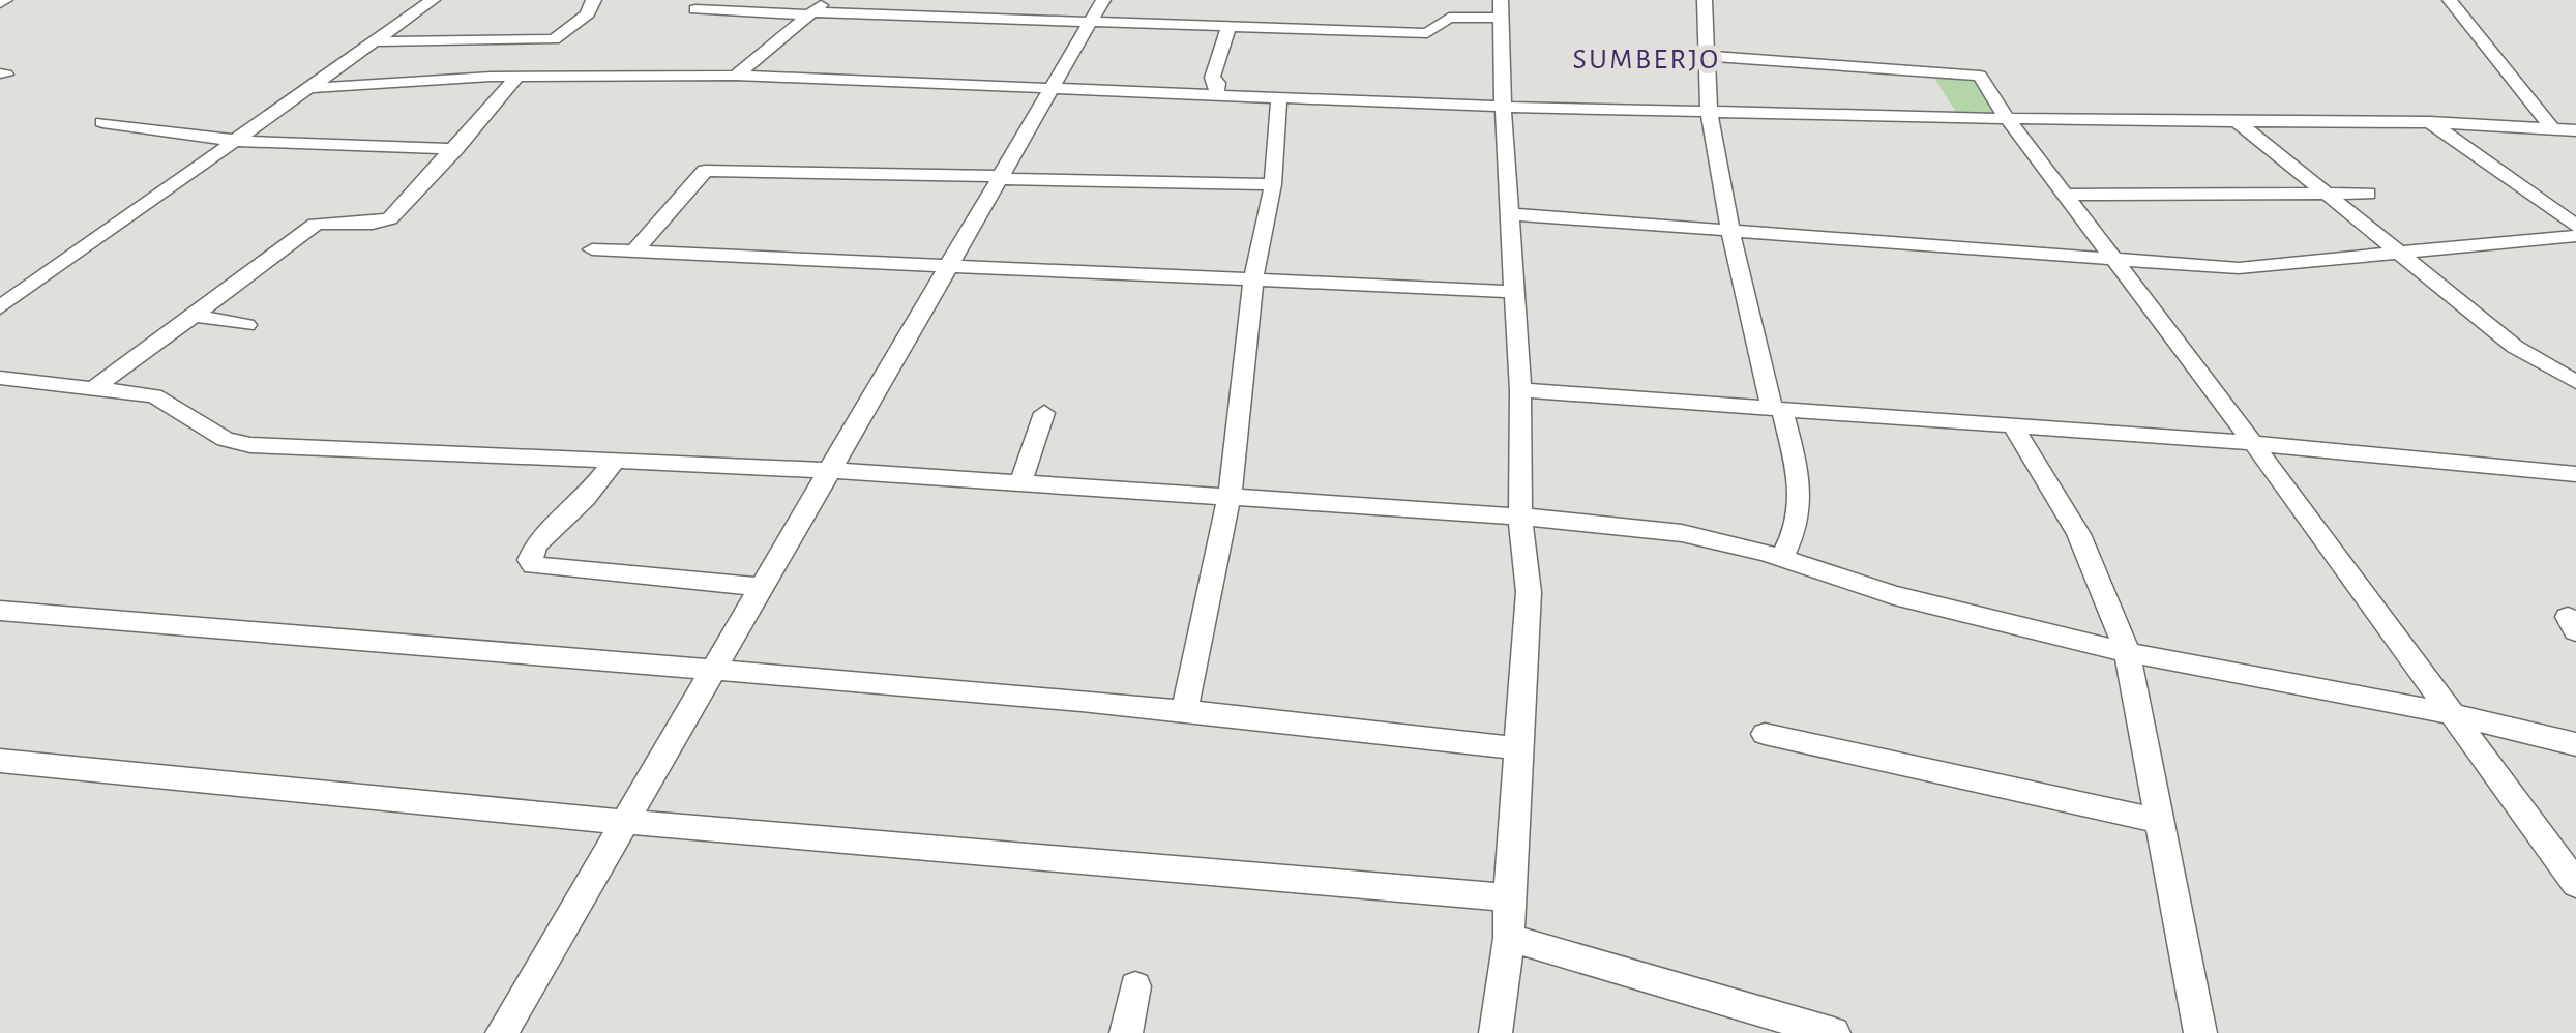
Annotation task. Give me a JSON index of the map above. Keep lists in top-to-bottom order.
{
  "districts": ["SUMBERJO"]
}
